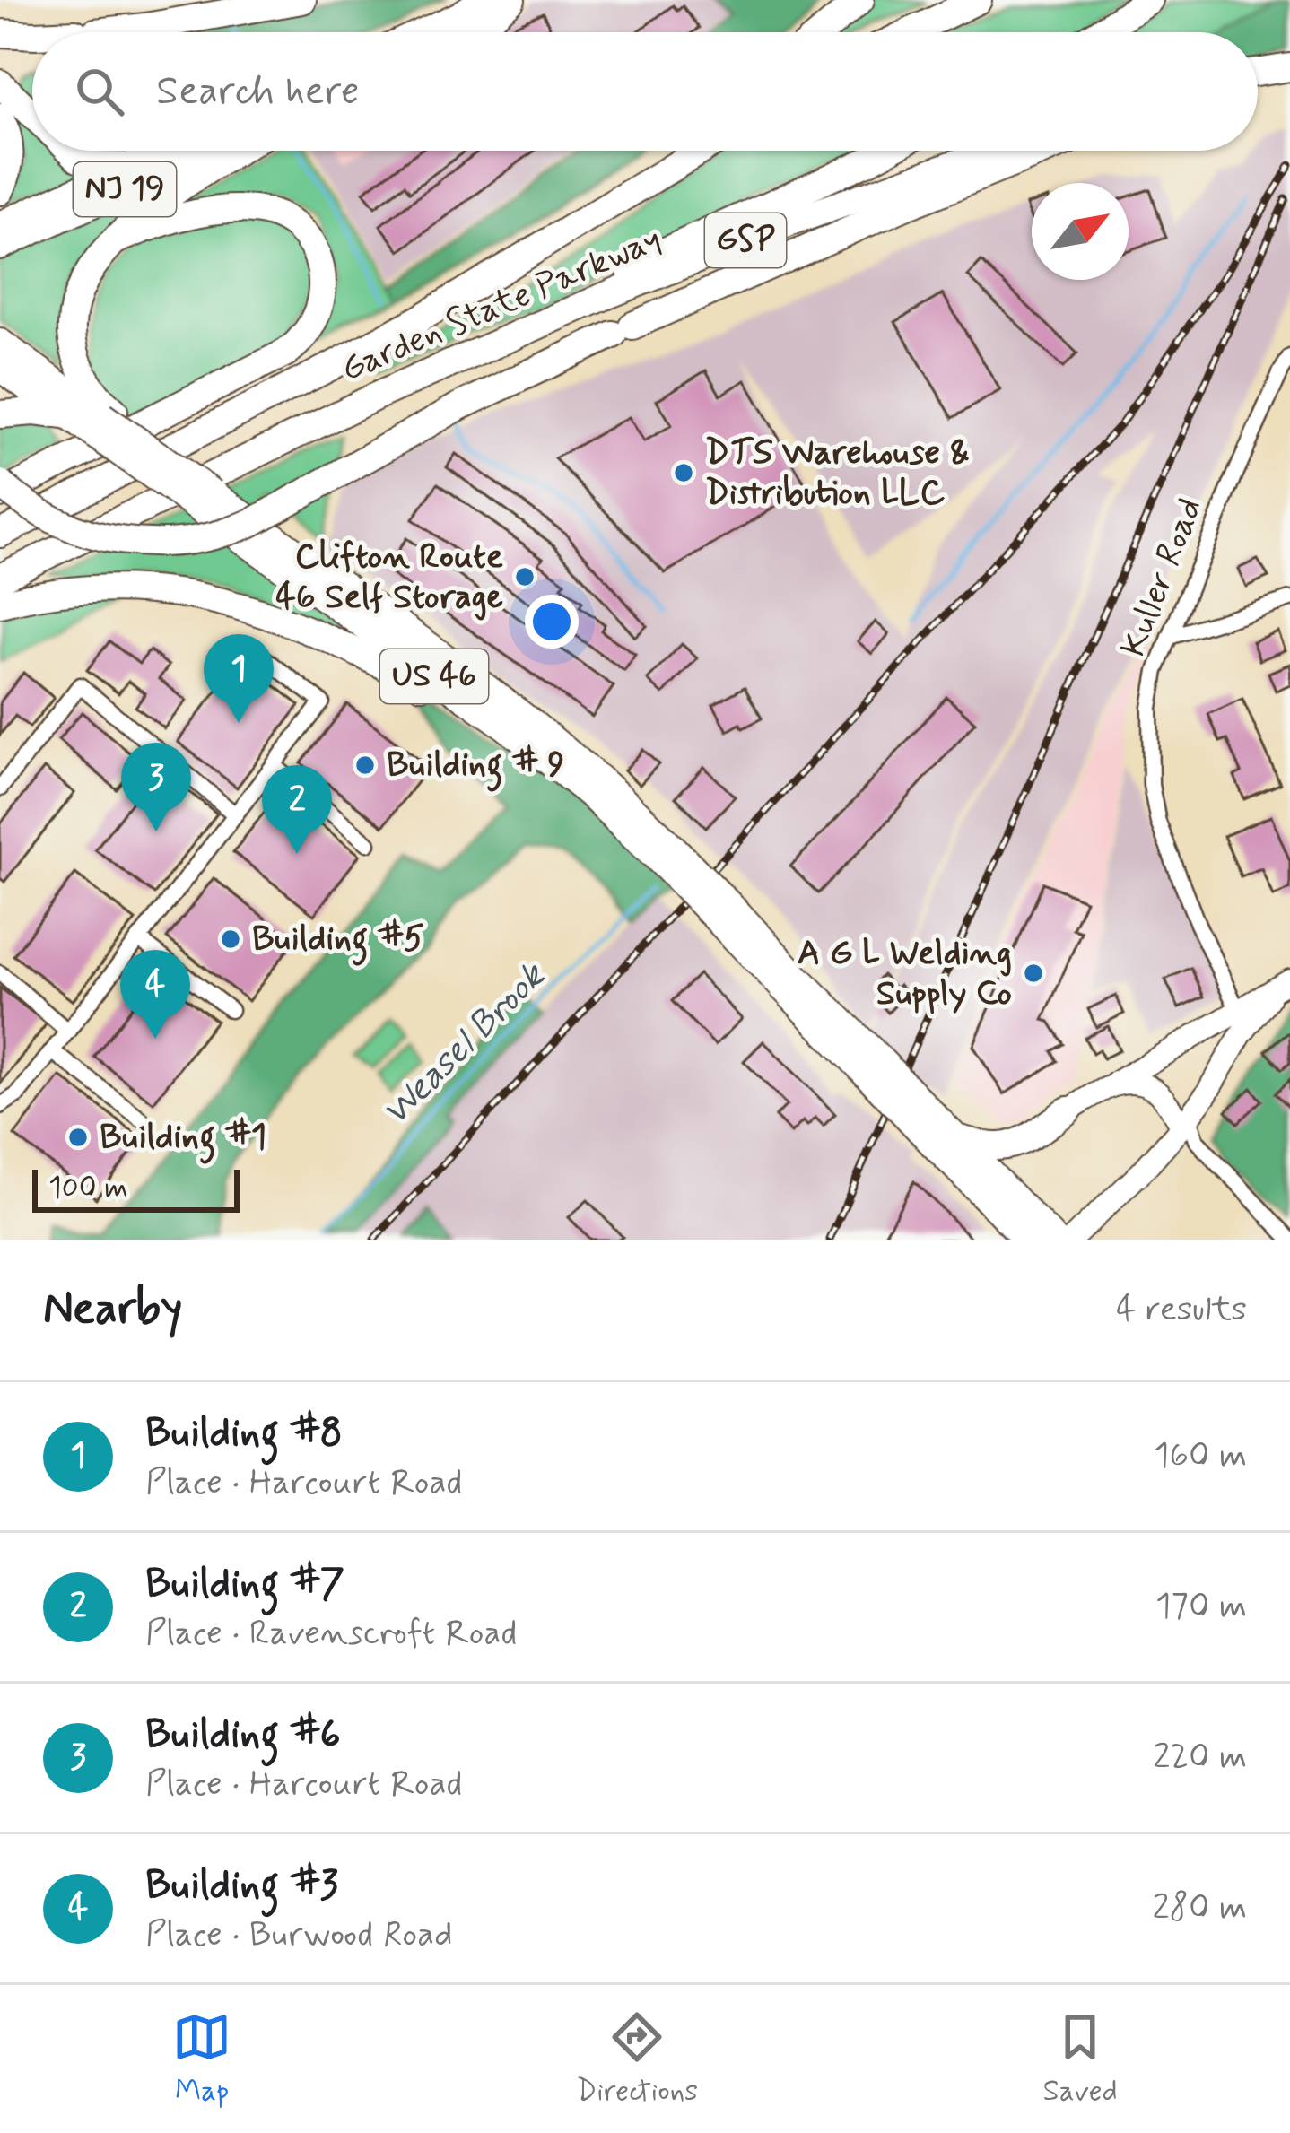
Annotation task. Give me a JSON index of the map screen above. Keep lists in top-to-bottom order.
{
  "streets": {
    "highway": [
      "NJ 19",
      "GSP",
      "Garden State Parkway",
      "US 46"
    ],
    "street": ["Kuller Road"]
  },
  "water": ["Weasel Brook"],
  "places": [
    "DTS Warehouse & Distribution LLC",
    "Clifton Route 46 Self Storage",
    "Building # 9",
    "Building #5",
    "A G L Welding Supply Co",
    "Building #1"
  ],
  "scale_bar": "100 m",
  "north": "top right",
  "page": {
    "search": "Search here",
    "pins": [
      "1",
      "3",
      "2",
      "4"
    ],
    "scale": "100 m",
    "heading": ["Nearby", "4 results"],
    "list": [
      {
        "mark": "1",
        "name": "Building #8",
        "note": "Place · Harcourt Road",
        "value": "160 m"
      },
      {
        "mark": "2",
        "name": "Building #7",
        "note": "Place · Ravenscroft Road",
        "value": "170 m"
      },
      {
        "mark": "3",
        "name": "Building #6",
        "note": "Place · Harcourt Road",
        "value": "220 m"
      },
      {
        "mark": "4",
        "name": "Building #3",
        "note": "Place · Burwood Road",
        "value": "280 m"
      }
    ],
    "nav": ["Map", "Directions", "Saved"]
  }
}
